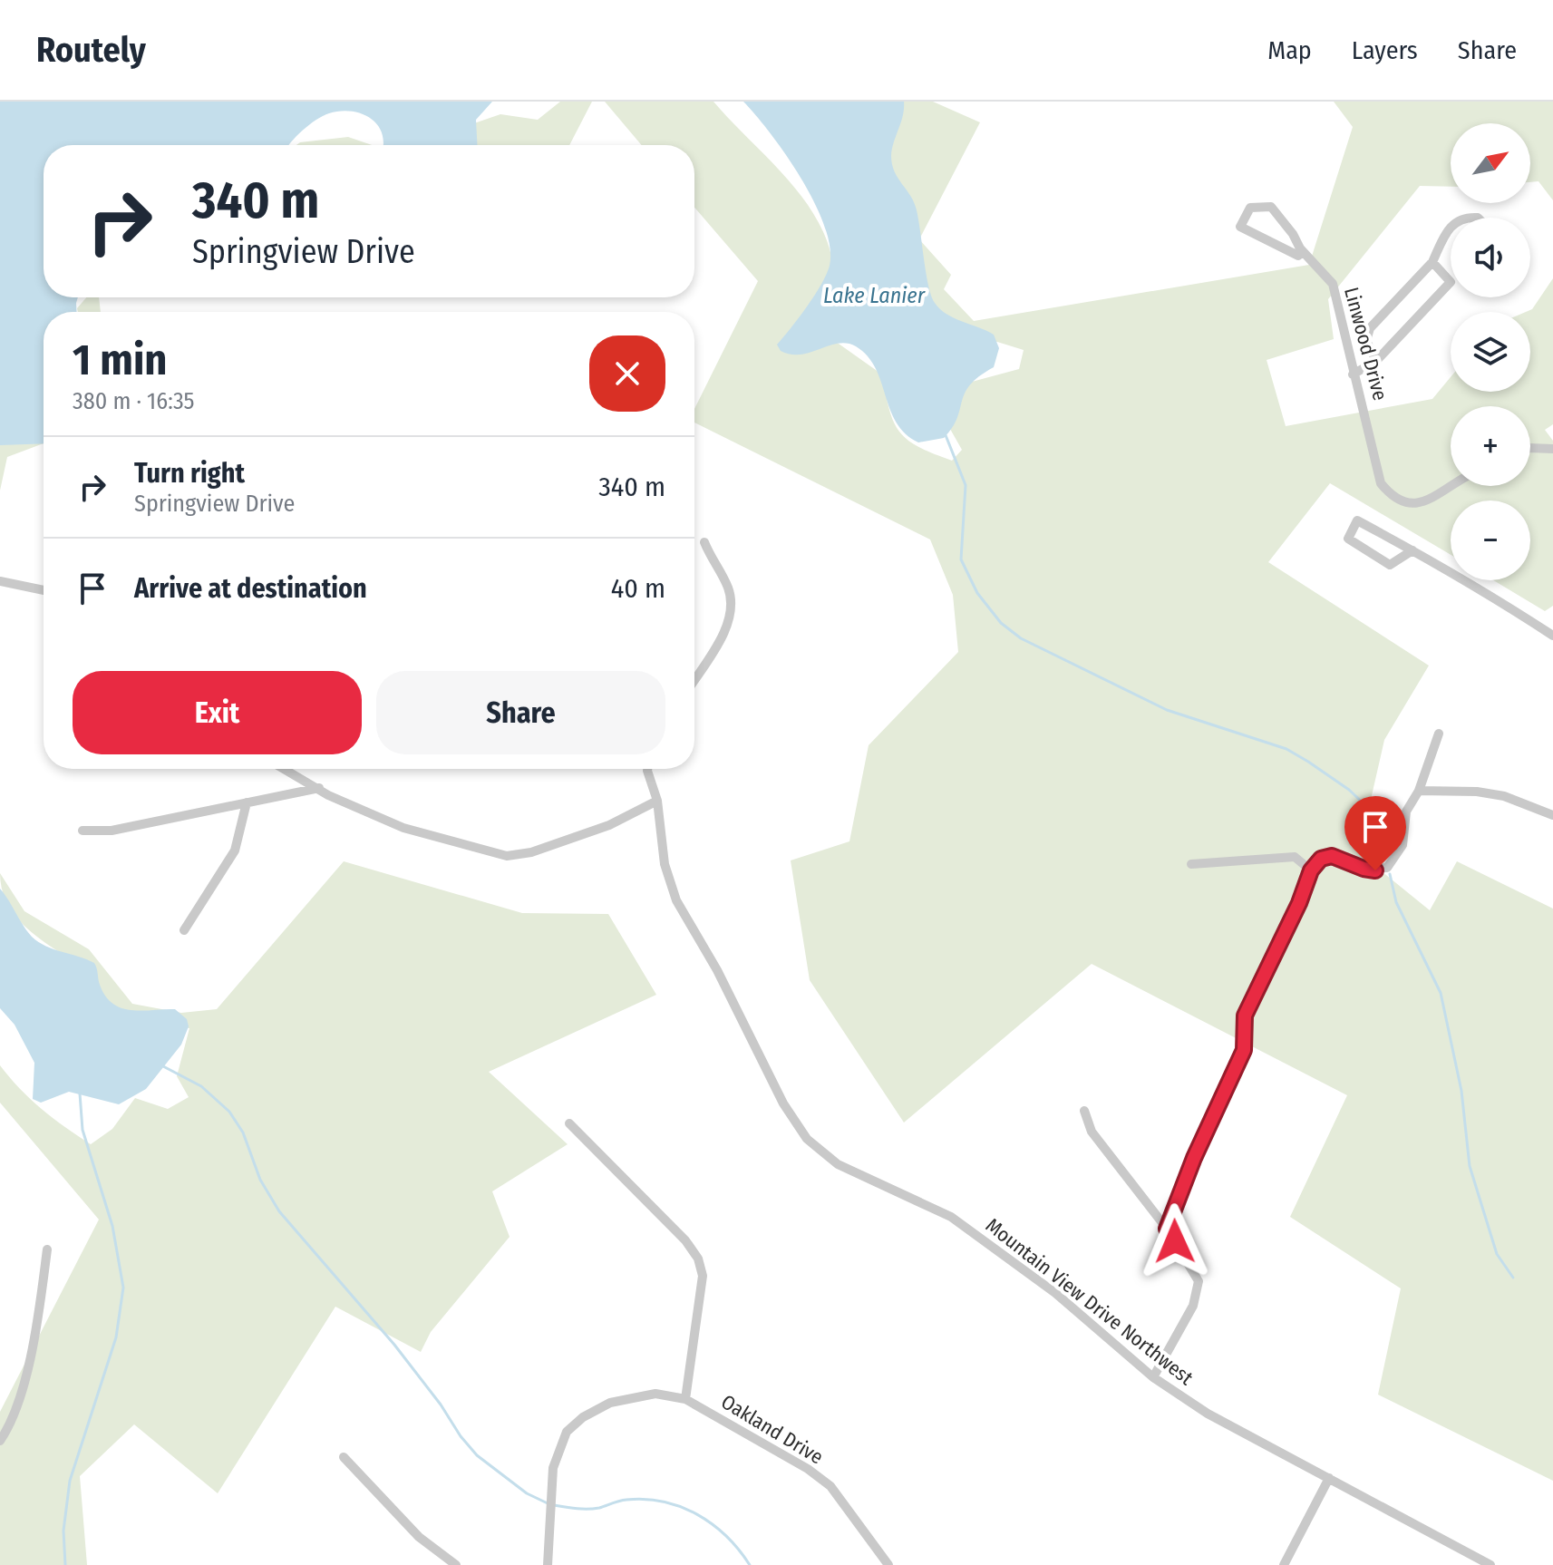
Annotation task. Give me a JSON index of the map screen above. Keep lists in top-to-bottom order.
{
  "streets": {
    "street": ["Linwood Drive", "Mountain View Drive Northwest", "Oakland Drive"]
  },
  "water": ["Lake Lanier"],
  "north": "top right",
  "page": {
    "header": "Routely",
    "nav": ["Map", "Layers", "Share"],
    "map_buttons": ["+", "−"],
    "turn": ["340 m", "Springview Drive"],
    "heading": ["1 min", "380 m · 16:35"],
    "list": [
      {
        "name": "Turn right",
        "note": "Springview Drive",
        "value": "340 m"
      },
      {
        "name": "Arrive at destination",
        "value": "40 m"
      }
    ],
    "buttons": ["Exit", "Share"]
  }
}
